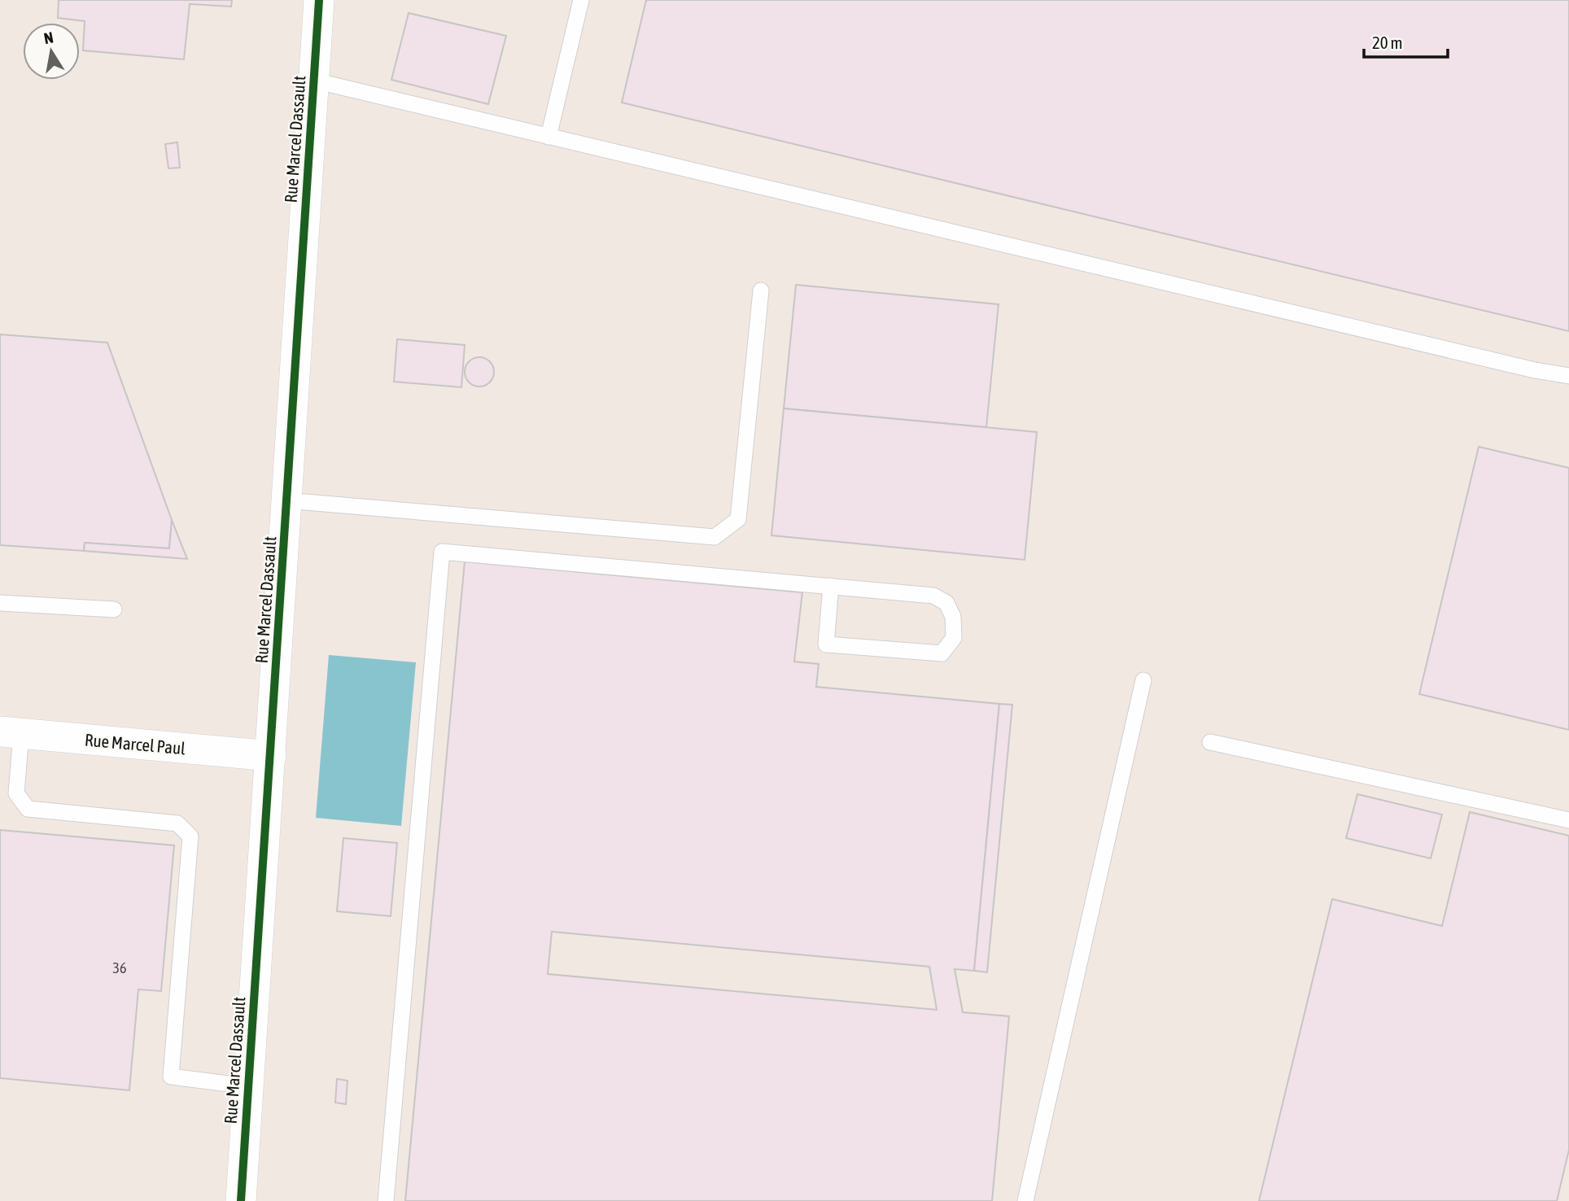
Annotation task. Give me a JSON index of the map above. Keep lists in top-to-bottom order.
{
  "streets": {
    "street": ["Rue Marcel Dassault", "Rue Marcel Paul"]
  },
  "crossings": [
    ["Rue Marcel Dassault", "Rue Marcel Paul"]
  ],
  "house_numbers": ["36"],
  "scale_bar": "20 m",
  "north": "top"
}
